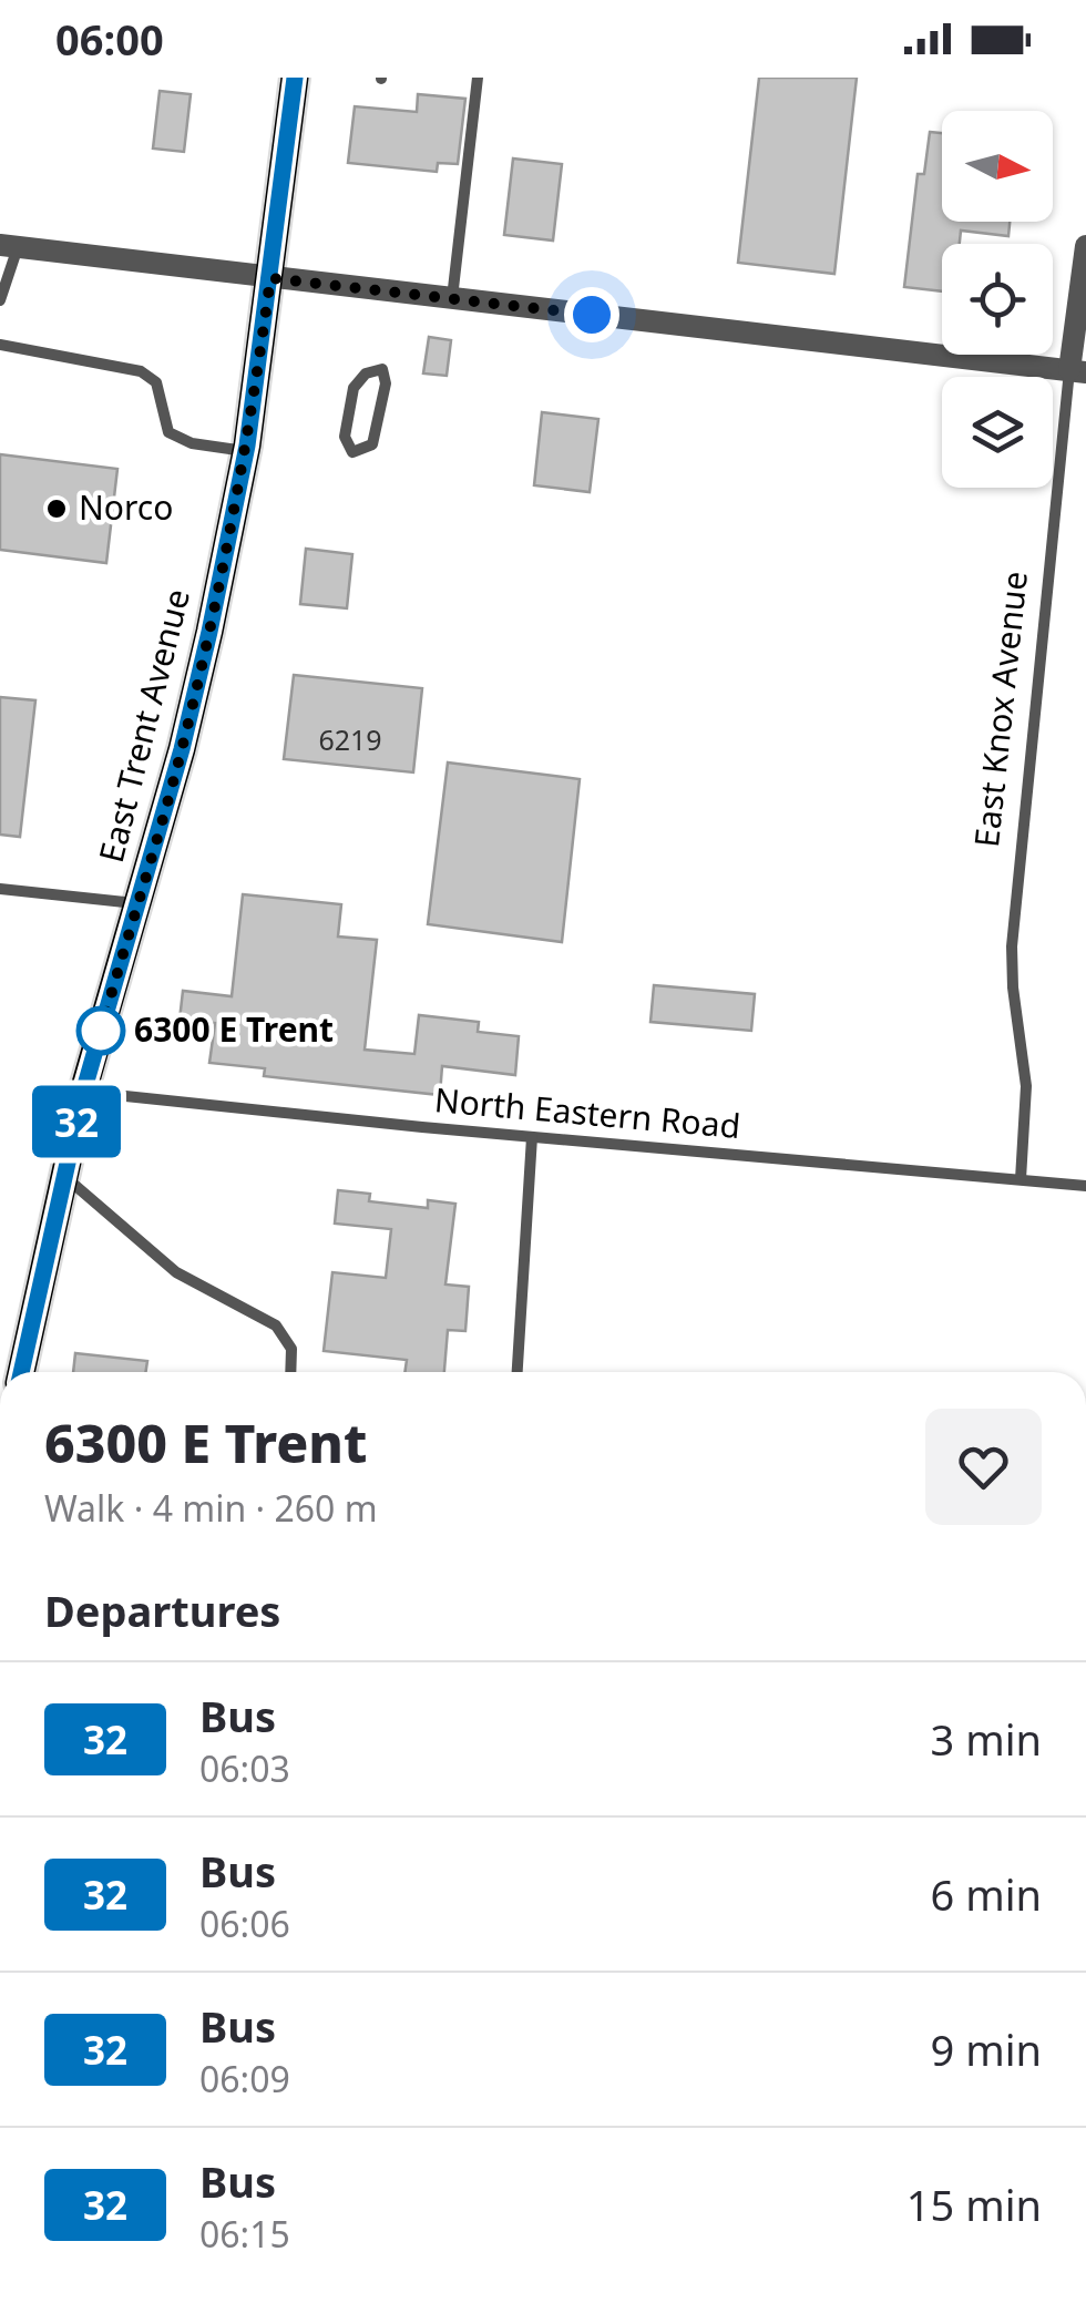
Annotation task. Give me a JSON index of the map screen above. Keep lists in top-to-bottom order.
{
  "streets": {
    "main road": ["East Trent Avenue"],
    "street": ["East Knox Avenue"],
    "lane": ["North Eastern Road"]
  },
  "crossings": [
    ["East Knox Avenue", "North Eastern Road"],
    ["East Trent Avenue", "North Eastern Road"]
  ],
  "places": ["Norco", "6300 E Trent"],
  "lines": ["bus line 32"],
  "house_numbers": ["6219"],
  "north": "right",
  "page": {
    "status": "06:00",
    "on_map": "32",
    "heading": [
      ["6300 E Trent", "Walk · 4 min · 260 m"],
      "Departures"
    ],
    "list": [
      {
        "mark": "32",
        "name": "Bus",
        "note": "06:03",
        "value": "3 min"
      },
      {
        "mark": "32",
        "name": "Bus",
        "note": "06:06",
        "value": "6 min"
      },
      {
        "mark": "32",
        "name": "Bus",
        "note": "06:09",
        "value": "9 min"
      },
      {
        "mark": "32",
        "name": "Bus",
        "note": "06:15",
        "value": "15 min"
      }
    ]
  }
}
